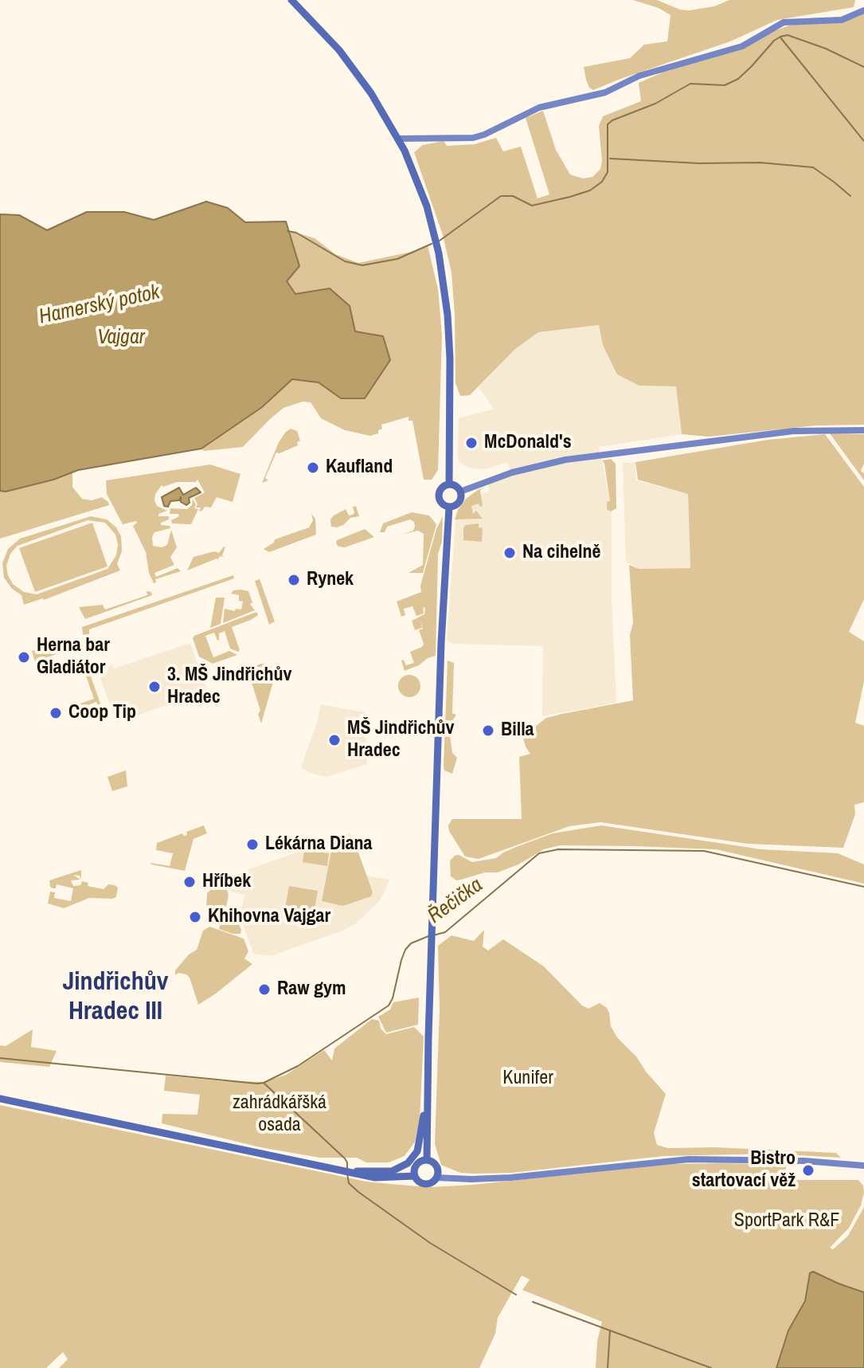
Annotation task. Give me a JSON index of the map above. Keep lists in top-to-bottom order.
{
  "districts": ["Jindřichův Hradec III"],
  "water": ["Hamerský potok", "Vajgar", "Řečička"],
  "parks": ["Kunifer", "zahrádkářšká osada", "SportPark R&F"],
  "places": [
    "McDonald's",
    "Kaufland",
    "Na cihelně",
    "Rynek",
    "Herna bar Gladiátor",
    "3. MŠ Jindřichův Hradec",
    "Coop Tip",
    "Billa",
    "MŠ Jindřichův Hradec",
    "Lékárna Diana",
    "Hříbek",
    "Khihovna Vajgar",
    "Raw gym",
    "Bistro startovací věž"
  ]
}
